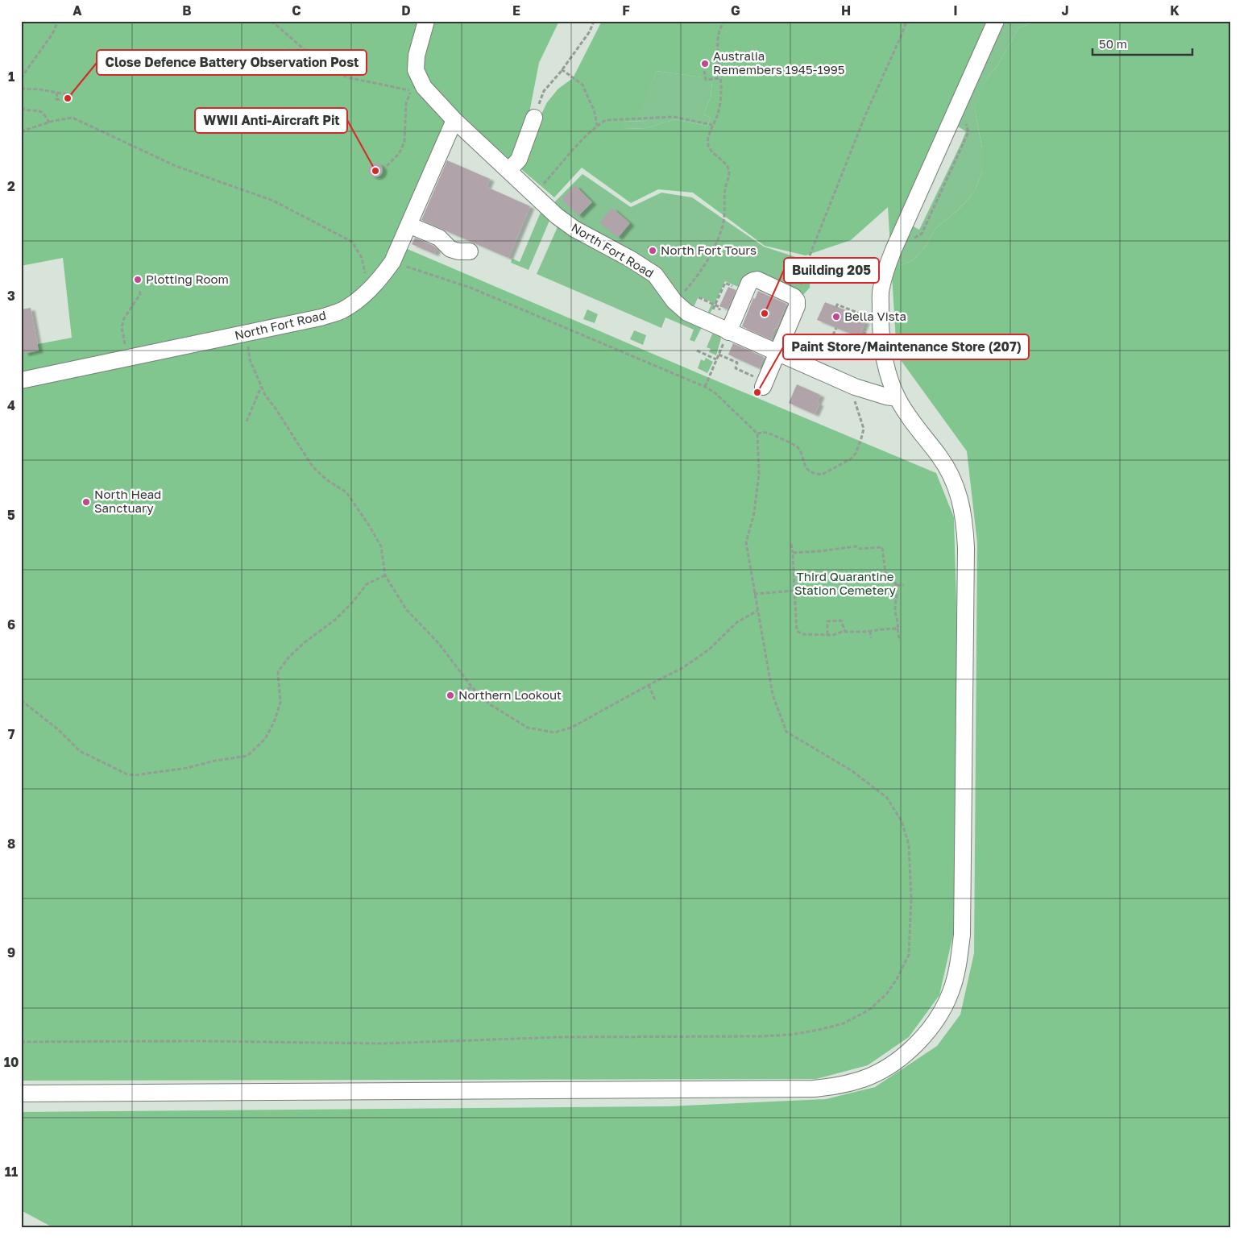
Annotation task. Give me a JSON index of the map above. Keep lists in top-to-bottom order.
{
  "streets": {
    "street": ["North Fort Road"]
  },
  "parks": ["Third Quarantine Station Cemetery"],
  "places": [
    "Australia Remembers 1945-1995",
    "Close Defence Battery Observation Post",
    "WWII Anti-Aircraft Pit",
    "North Fort Tours",
    "Plotting Room",
    "Building 205",
    "Bella Vista",
    "Paint Store/Maintenance Store (207)",
    "North Head Sanctuary",
    "Northern Lookout"
  ],
  "scale_bar": "50 m",
  "grid": {
    "columns": [
      "A",
      "B",
      "C",
      "D",
      "E",
      "F",
      "G",
      "H",
      "I",
      "J",
      "K"
    ],
    "rows": [
      "1",
      "2",
      "3",
      "4",
      "5",
      "6",
      "7",
      "8",
      "9",
      "10",
      "11"
    ]
  }
}
